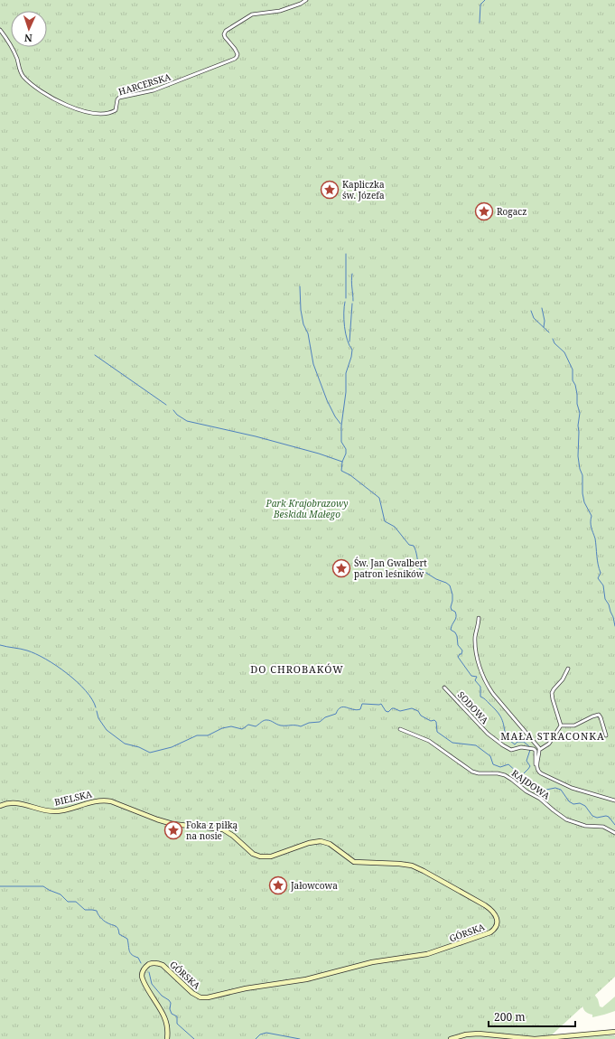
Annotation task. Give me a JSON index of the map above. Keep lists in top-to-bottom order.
{
  "streets": {
    "street": [
      "HARCERSKA",
      "SODOWA",
      "RAJDOWA",
      "BIELSKA",
      "GÓRSKA"
    ]
  },
  "crossings": [
    ["BIELSKA", "GÓRSKA"]
  ],
  "districts": ["DO CHROBAKÓW", "MAŁA STRACONKA"],
  "parks": ["Park Krajobrazowy Beskidu Małego"],
  "places": {
    "place": [
      "Kapliczka św. Józefa",
      "Rogacz",
      "Św. Jan Gwalbert patron leśników",
      "Foka z piłką na nosie",
      "Jałowcowa"
    ]
  },
  "scale_bar": "200 m",
  "north": "bottom"
}
